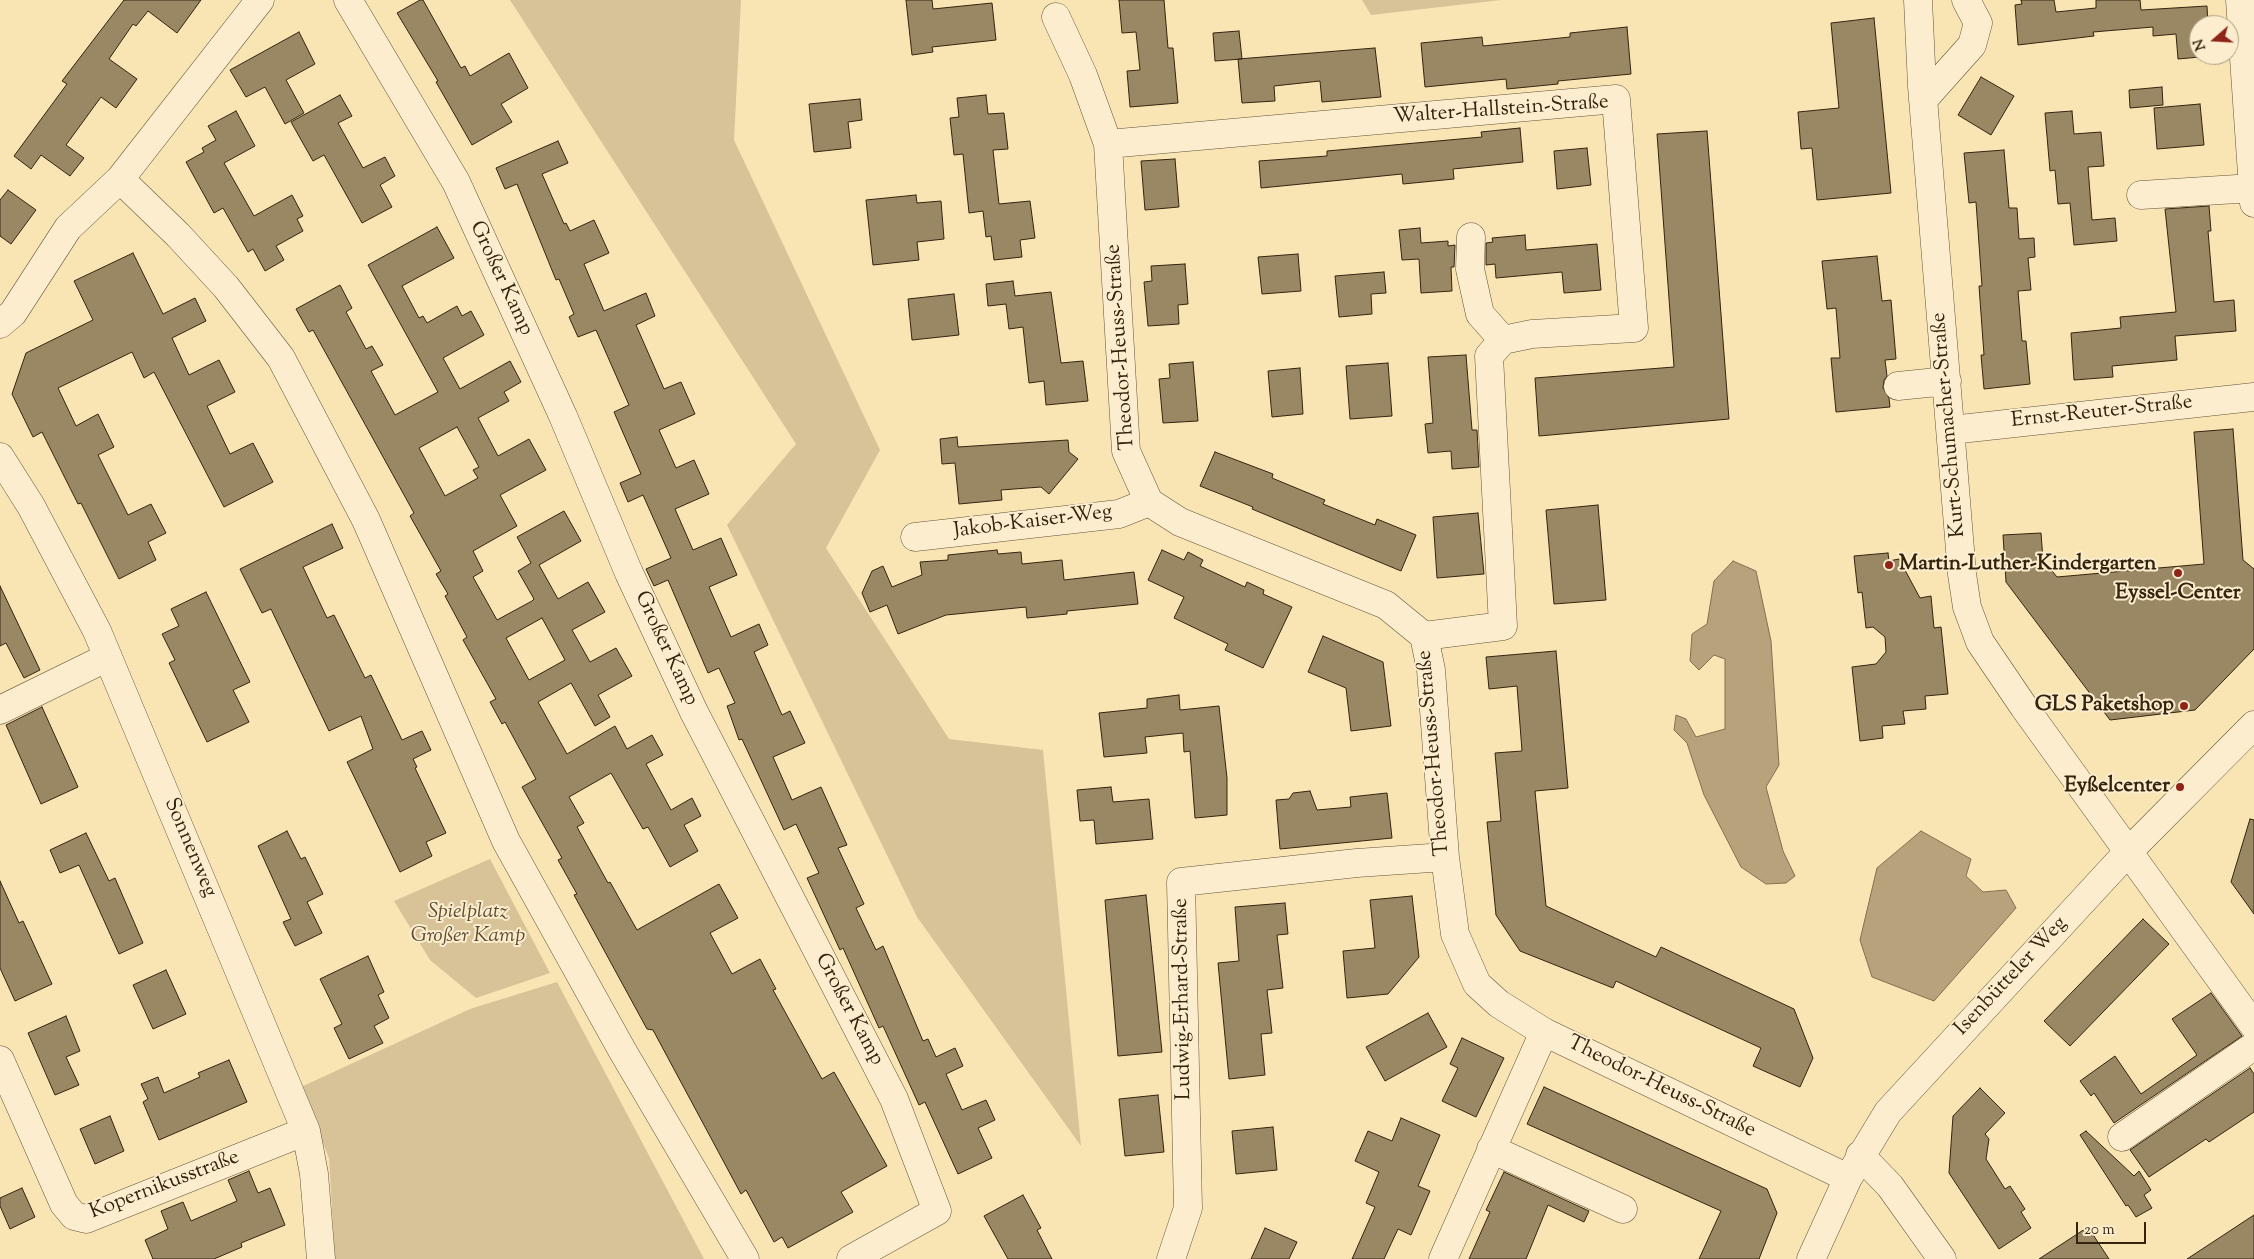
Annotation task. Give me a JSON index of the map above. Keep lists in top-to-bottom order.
{
  "streets": {
    "street": [
      "Walter-Hallstein-Straße",
      "Großer Kamp",
      "Theodor-Heuss-Straße",
      "Ernst-Reuter-Straße",
      "Kurt-Schumacher-Straße",
      "Jakob-Kaiser-Weg",
      "Sonnenweg",
      "Isenbütteler Weg",
      "Ludwig-Erhard-Straße",
      "Kopernikusstraße"
    ]
  },
  "crossings": [
    ["Walter-Hallstein-Straße", "Theodor-Heuss-Straße"],
    ["Theodor-Heuss-Straße", "Jakob-Kaiser-Weg"],
    ["Theodor-Heuss-Straße", "Isenbütteler Weg"],
    ["Theodor-Heuss-Straße", "Ludwig-Erhard-Straße"],
    ["Ernst-Reuter-Straße", "Kurt-Schumacher-Straße"],
    ["Kurt-Schumacher-Straße", "Isenbütteler Weg"],
    ["Sonnenweg", "Kopernikusstraße"]
  ],
  "parks": ["Spielplatz Großer Kamp"],
  "places": [
    "Martin-Luther-Kindergarten",
    "Eyssel-Center",
    "GLS Paketshop",
    "Eyßelcenter"
  ],
  "scale_bar": "20 m",
  "north": "left"
}
